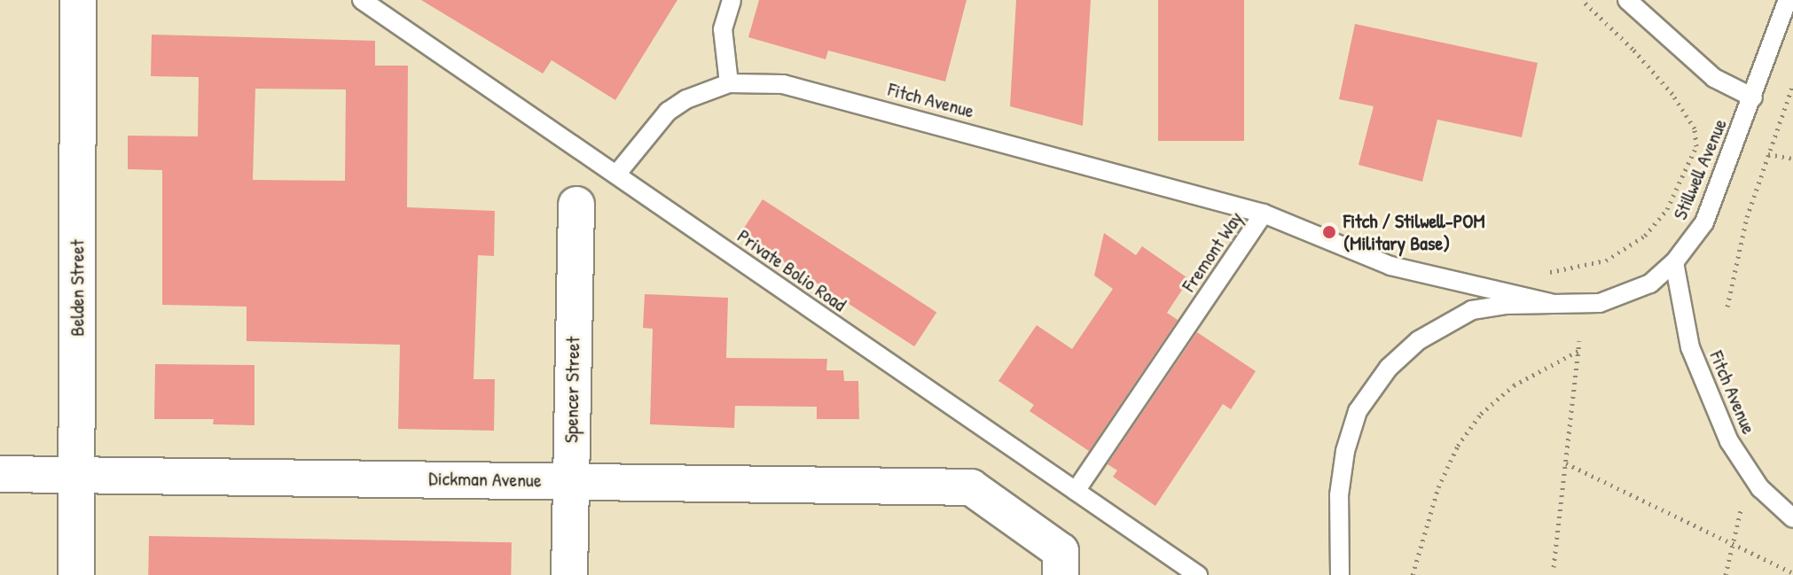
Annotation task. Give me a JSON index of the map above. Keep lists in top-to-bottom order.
{
  "streets": {
    "street": ["Belden Street", "Spencer Street", "Dickman Avenue"],
    "lane": [
      "Fitch Avenue",
      "Stillwell Avenue",
      "Fremont Way",
      "Private Bolio Road"
    ]
  },
  "crossings": [
    ["Fitch Avenue", "Stillwell Avenue"],
    ["Fitch Avenue", "Fremont Way"],
    ["Fitch Avenue", "Private Bolio Road"],
    ["Stillwell Avenue", "Fremont Way"],
    ["Fremont Way", "Private Bolio Road"],
    ["Belden Street", "Dickman Avenue"],
    ["Spencer Street", "Dickman Avenue"]
  ],
  "places": ["Fitch / Stilwell-POM (Military Base)"]
}
